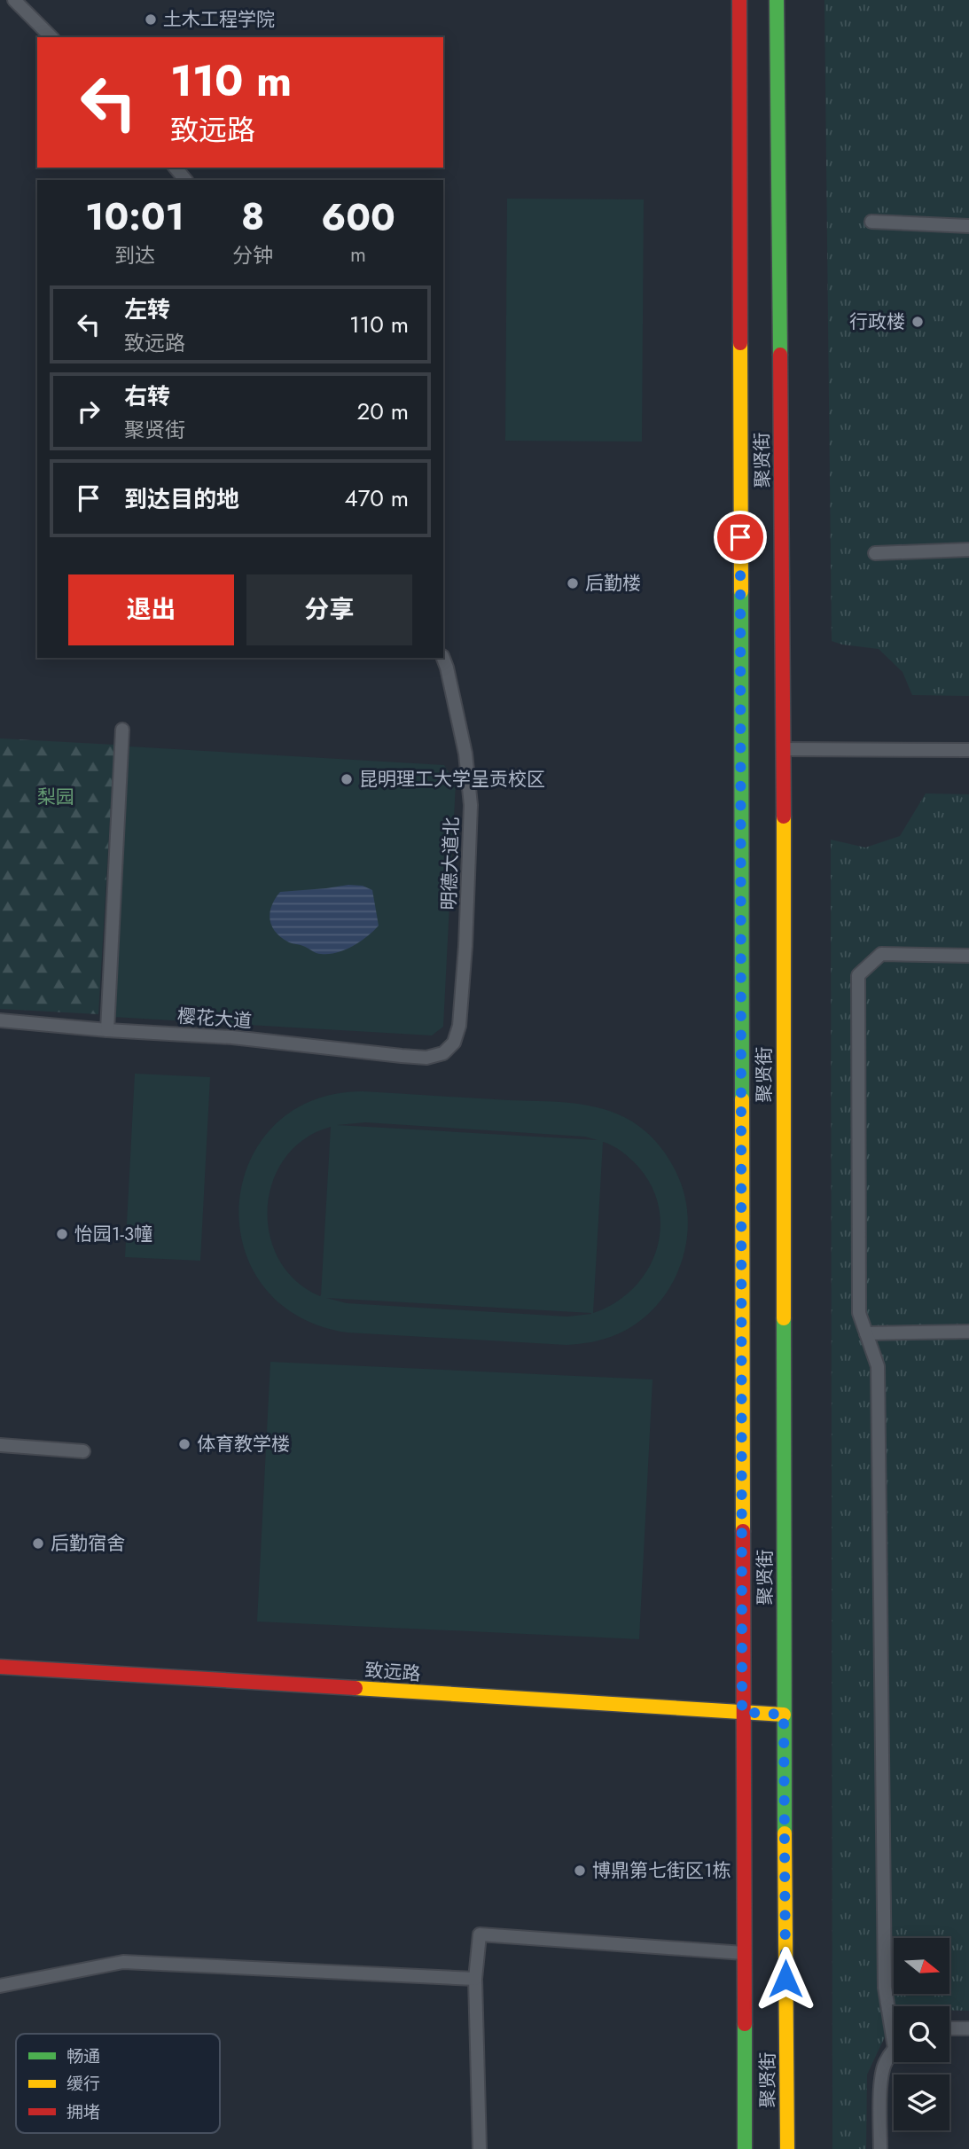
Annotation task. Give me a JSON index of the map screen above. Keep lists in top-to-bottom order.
{
  "streets": {
    "main road": ["聚贤街", "致远路"],
    "street": ["明德大道北", "樱花大道"]
  },
  "crossings": [
    ["聚贤街", "致远路"],
    ["明德大道北", "樱花大道"]
  ],
  "parks": ["梨园"],
  "places": [
    "土木工程学院",
    "行政楼",
    "后勤楼",
    "昆明理工大学呈贡校区",
    "怡园1-3幢",
    "体育教学楼",
    "后勤宿舍",
    "博鼎第七街区1栋"
  ],
  "legend": ["畅通", "缓行", "拥堵"],
  "north": "right",
  "page": {
    "turn": ["110 m", "致远路"],
    "eta": [
      "10:01",
      "到达",
      "8",
      "分钟",
      "600",
      "m"
    ],
    "list": [
      {
        "name": "左转",
        "note": "致远路",
        "value": "110 m"
      },
      {
        "name": "右转",
        "note": "聚贤街",
        "value": "20 m"
      },
      {
        "name": "到达目的地",
        "value": "470 m"
      }
    ],
    "buttons": ["退出", "分享"]
  }
}
